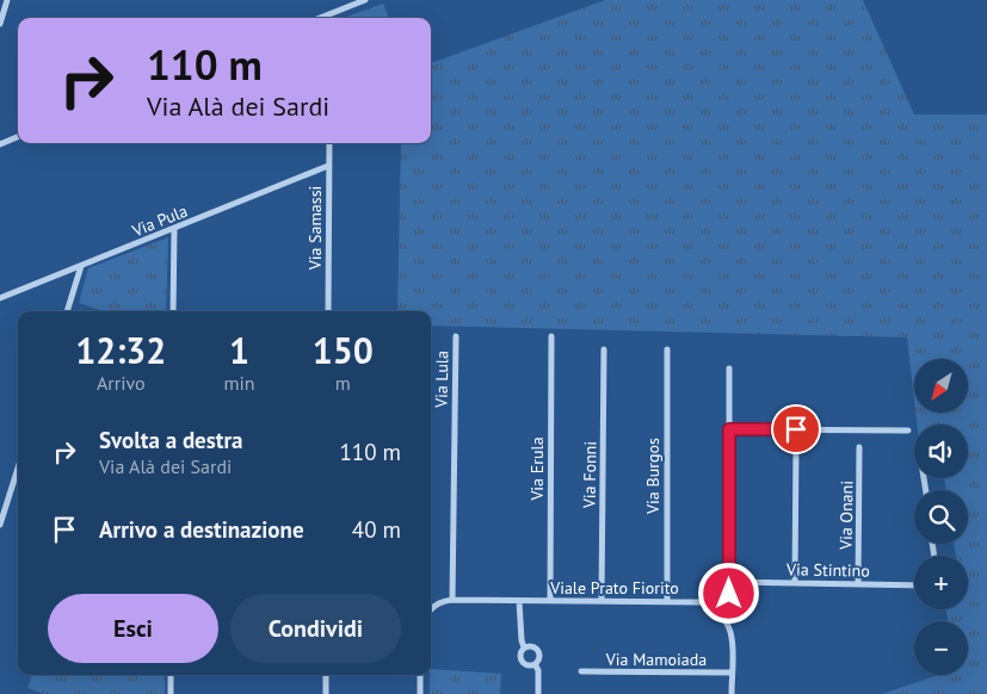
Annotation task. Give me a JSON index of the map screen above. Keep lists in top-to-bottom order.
{
  "streets": {
    "street": [
      "Via Pula",
      "Via Samassi",
      "Via Lula",
      "Via Erula",
      "Via Fonni",
      "Via Burgos",
      "Via Onani",
      "Via Stintino",
      "Viale Prato Fiorito",
      "Via Mamoiada"
    ]
  },
  "crossings": [
    ["Via Pula", "Via Samassi"],
    ["Via Lula", "Viale Prato Fiorito"],
    ["Via Erula", "Viale Prato Fiorito"],
    ["Via Fonni", "Viale Prato Fiorito"],
    ["Via Burgos", "Viale Prato Fiorito"],
    ["Via Onani", "Via Stintino"]
  ],
  "north": "bottom left",
  "page": {
    "turn": ["110 m", "Via Alà dei Sardi"],
    "eta": [
      "12:32",
      "Arrivo",
      "1",
      "min",
      "150",
      "m"
    ],
    "map_buttons": ["+", "−"],
    "list": [
      {
        "name": "Svolta a destra",
        "note": "Via Alà dei Sardi",
        "value": "110 m"
      },
      {
        "name": "Arrivo a destinazione",
        "value": "40 m"
      }
    ],
    "buttons": ["Esci", "Condividi"]
  }
}
